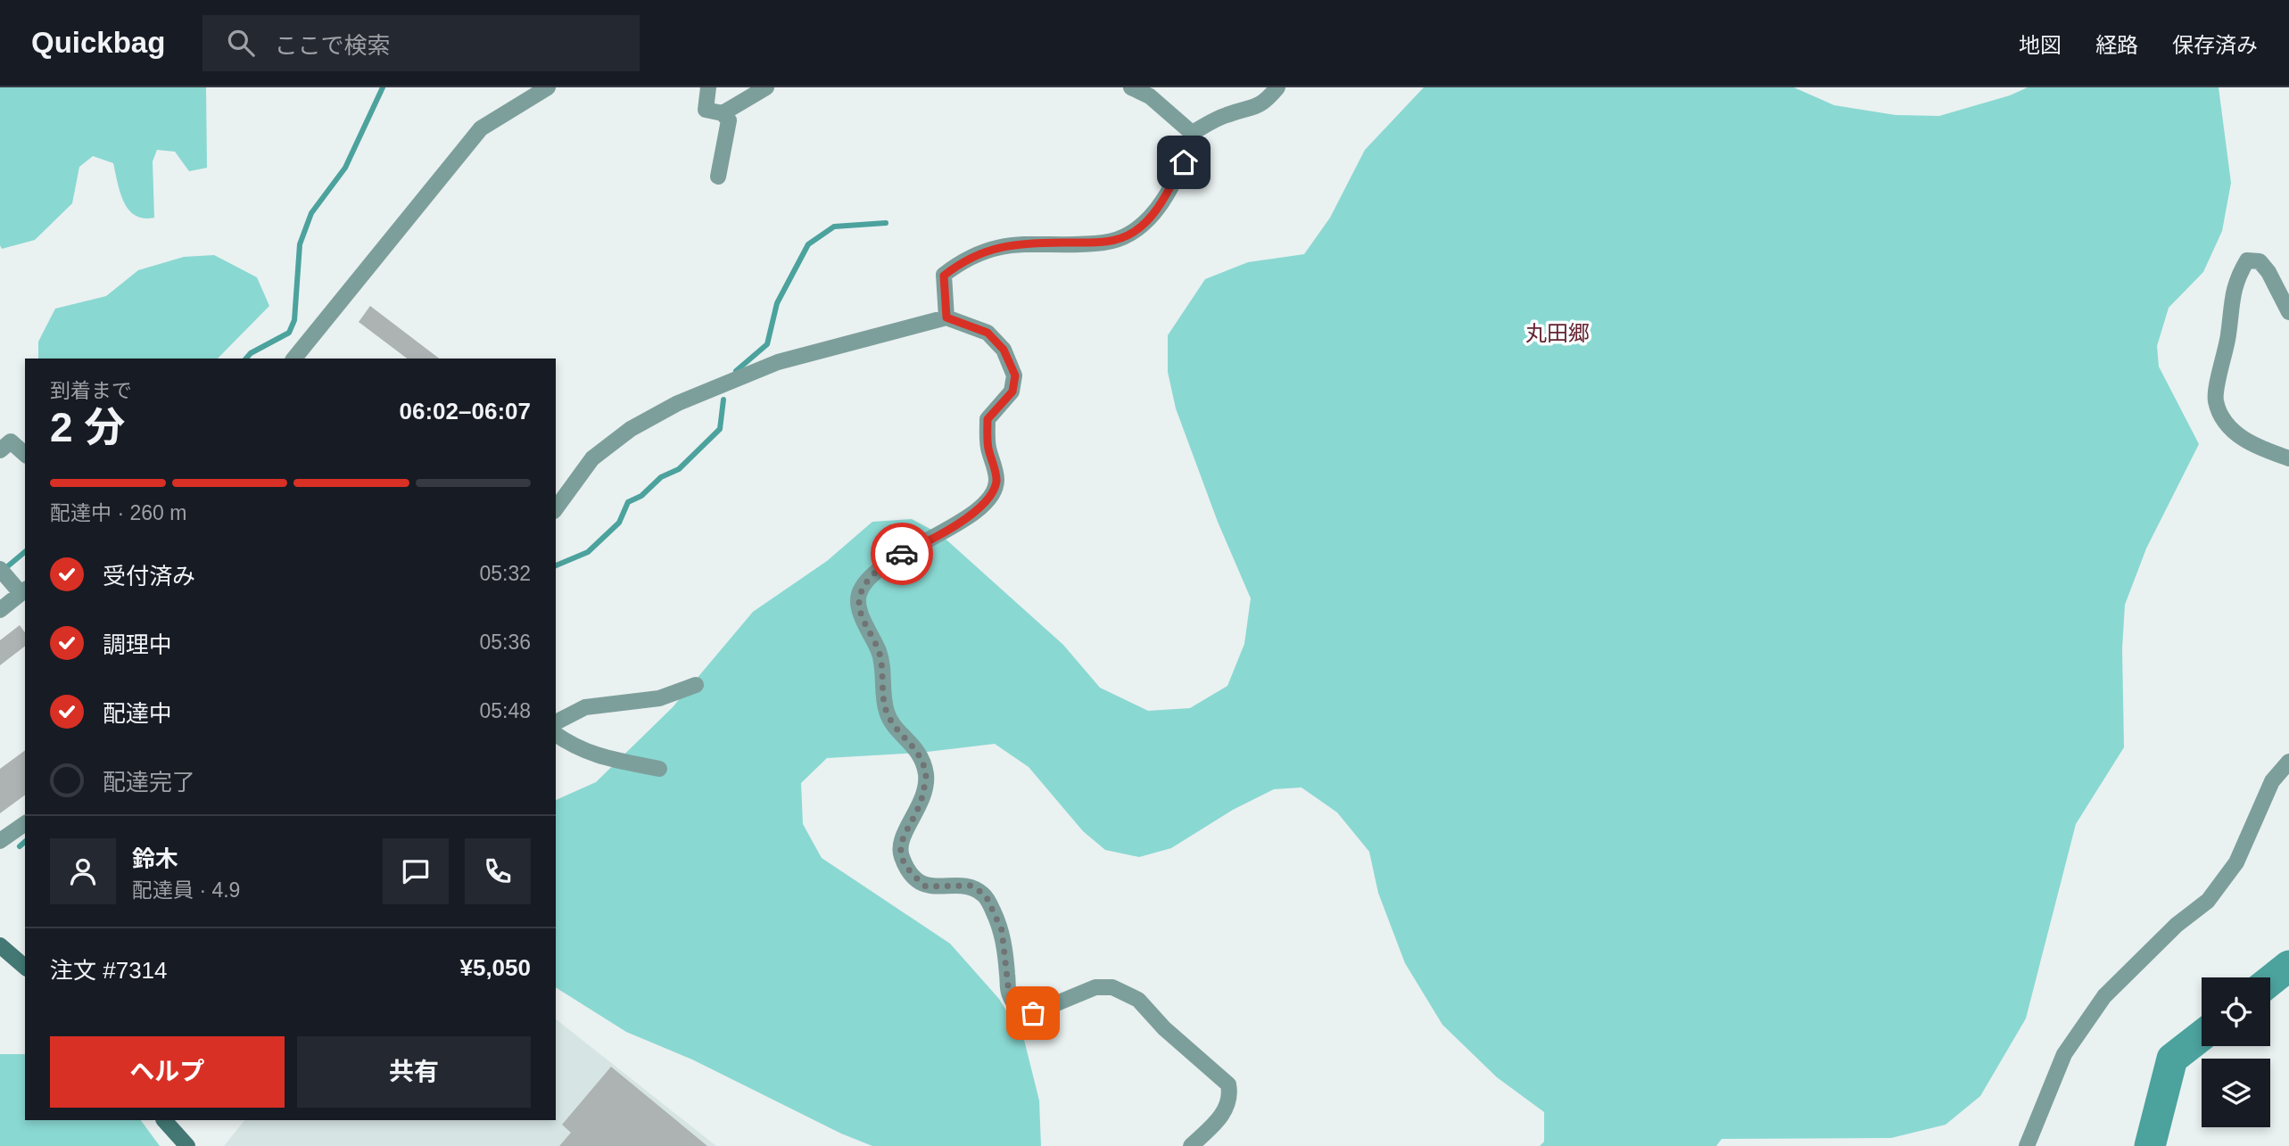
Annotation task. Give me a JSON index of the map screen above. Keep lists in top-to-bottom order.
{
  "districts": ["丸田郷"],
  "page": {
    "header": "Quickbag",
    "search": "ここで検索",
    "nav": ["地図", "経路", "保存済み"],
    "heading": ["2 分", "到着まで", "06:02–06:07"],
    "panel": [
      "鈴木",
      "配達員 · 4.9",
      "注文 #7314",
      "¥5,050"
    ],
    "bar": "配達中 · 260 m",
    "list": [
      ["受付済み", "05:32"],
      ["調理中", "05:36"],
      ["配達中", "05:48"],
      "配達完了"
    ],
    "buttons": ["ヘルプ", "共有"]
  }
}
